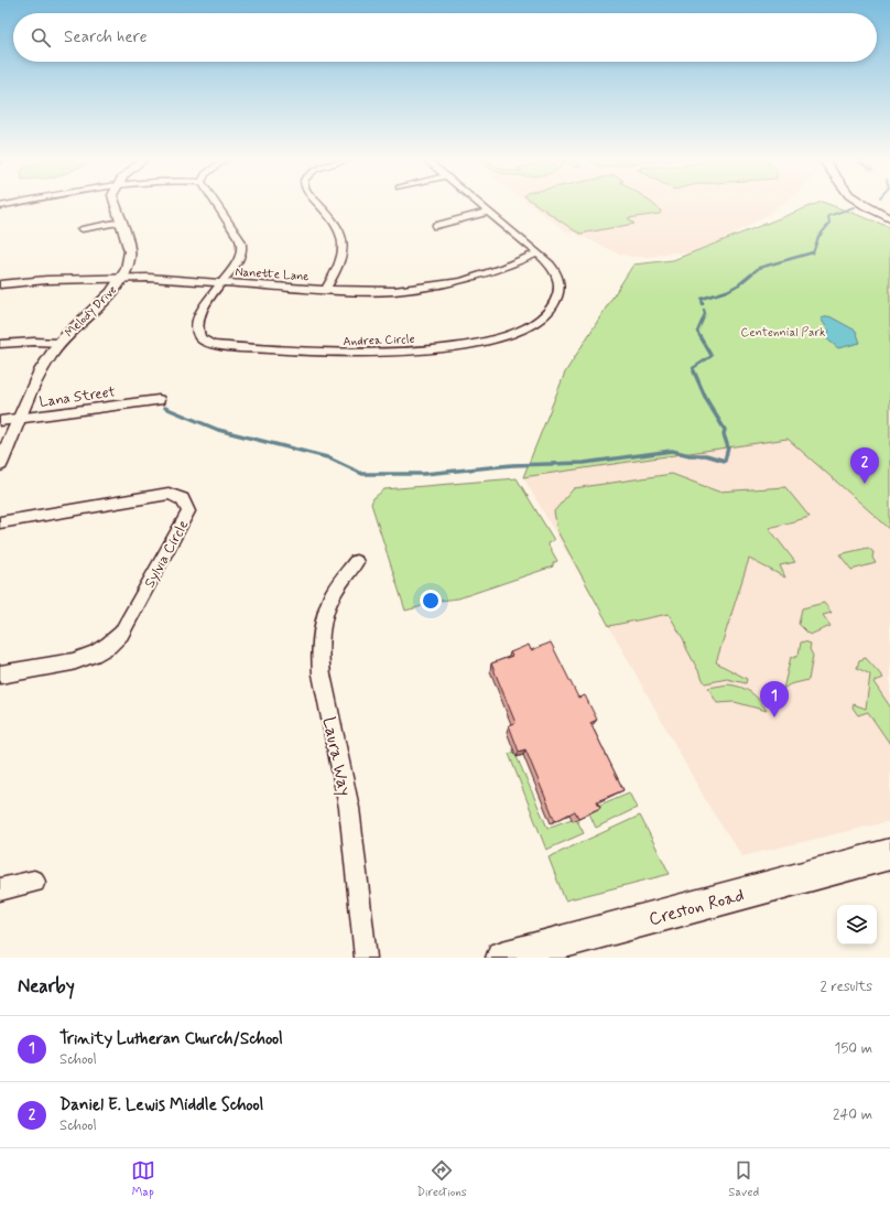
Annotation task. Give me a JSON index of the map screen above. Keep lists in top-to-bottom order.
{
  "streets": {
    "main road": ["Creston Road"],
    "street": [
      "Nanette Lane",
      "Melody Drive",
      "Andrea Circle",
      "Lana Street",
      "Sylvia Circle",
      "Laura Way"
    ]
  },
  "crossings": [
    ["Nanette Lane", "Melody Drive"],
    ["Nanette Lane", "Andrea Circle"],
    ["Melody Drive", "Lana Street"]
  ],
  "parks": ["Centennial Park"],
  "page": {
    "search": "Search here",
    "pins": ["2", "1"],
    "heading": ["Nearby", "2 results"],
    "list": [
      {
        "mark": "1",
        "name": "Trinity Lutheran Church/School",
        "note": "School",
        "value": "150 m"
      },
      {
        "mark": "2",
        "name": "Daniel E. Lewis Middle School",
        "note": "School",
        "value": "240 m"
      }
    ],
    "nav": ["Map", "Directions", "Saved"]
  }
}
